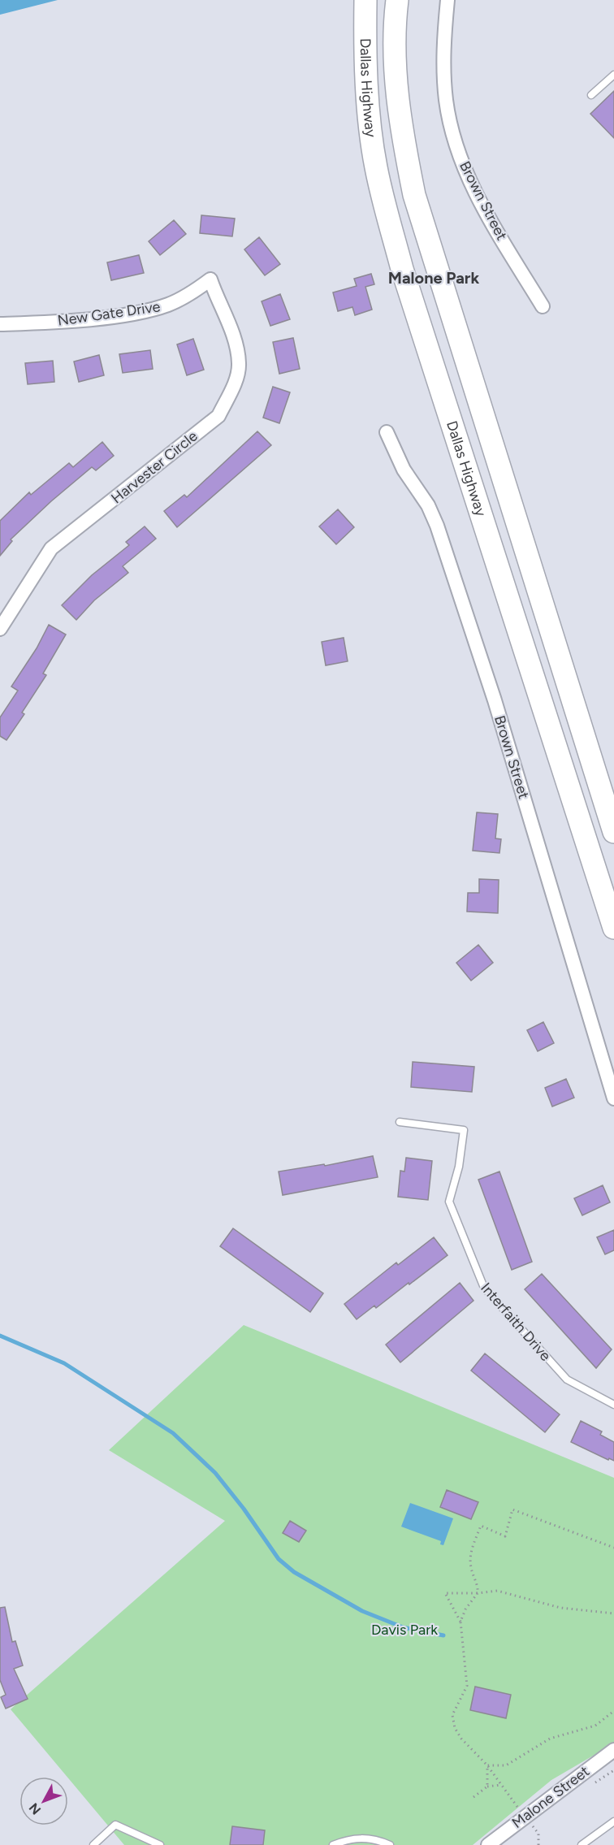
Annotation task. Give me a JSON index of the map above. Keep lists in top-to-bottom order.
{
  "streets": {
    "main road": ["Dallas Highway"],
    "street": [
      "Brown Street",
      "New Gate Drive",
      "Harvester Circle",
      "Malone Street"
    ],
    "lane": ["Interfaith Drive"]
  },
  "crossings": [
    ["New Gate Drive", "Harvester Circle"]
  ],
  "districts": ["Malone Park"],
  "parks": ["Davis Park"],
  "north": "bottom left"
}
